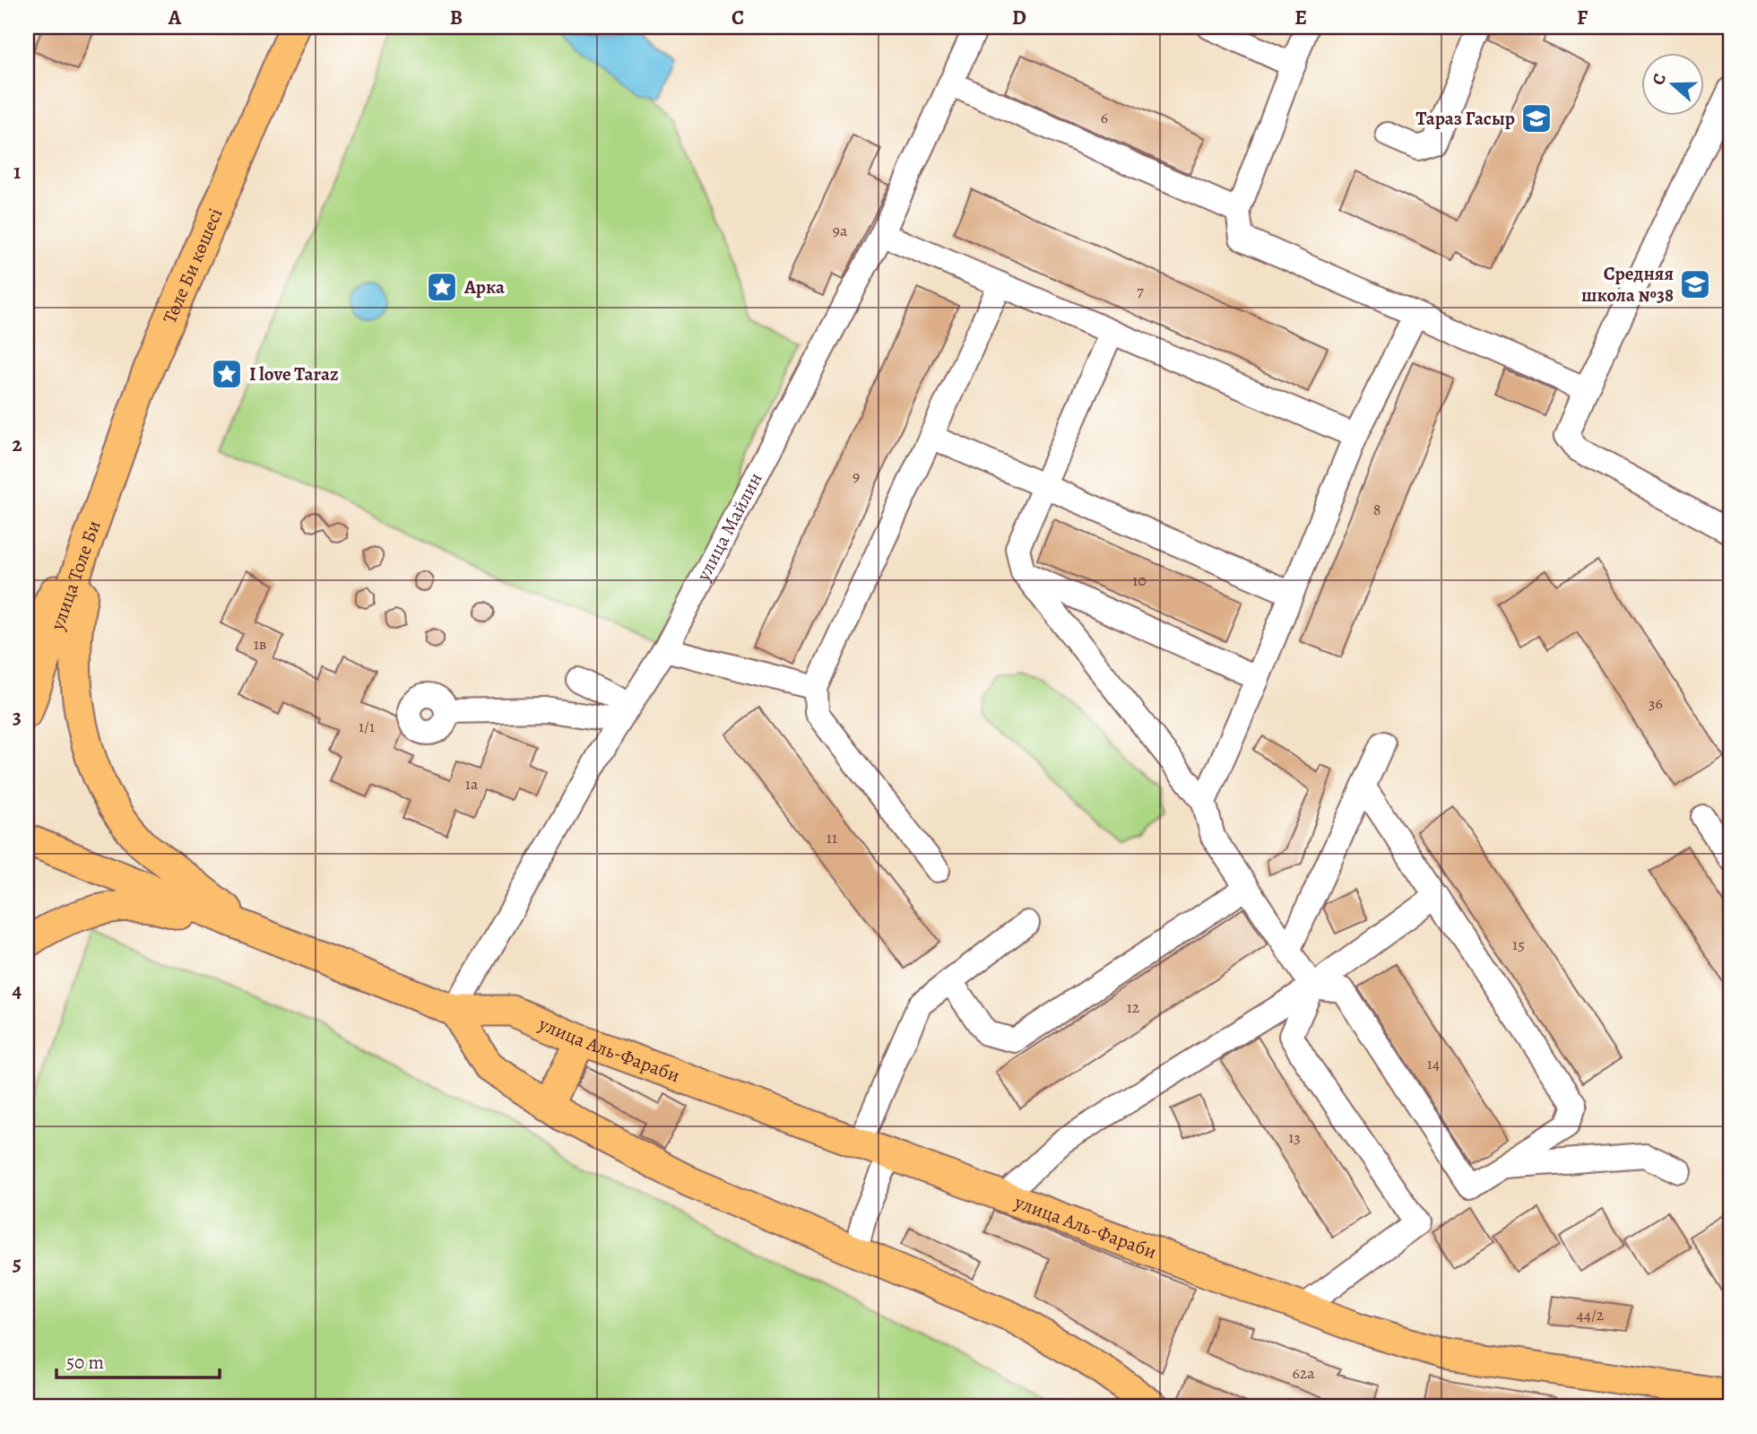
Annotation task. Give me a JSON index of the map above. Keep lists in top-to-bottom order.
{
  "streets": {
    "main road": ["Төле Би көшесі", "улица Толе Би", "улица Аль-Фараби"],
    "street": ["улица Майлин"]
  },
  "crossings": [
    ["Төле Би көшесі", "улица Толе Би"],
    ["улица Майлин", "улица Аль-Фараби"]
  ],
  "places": {
    "school or university": ["Тараз Гасыр", "Средняя школа №38"],
    "place": ["Арка", "I love Taraz"]
  },
  "house_numbers": [
    "6",
    "9а",
    "7",
    "9",
    "8",
    "10",
    "1в",
    "36",
    "1/1",
    "1а",
    "11",
    "15",
    "12",
    "14",
    "13",
    "44/2",
    "62а"
  ],
  "scale_bar": "50 m",
  "north": "left",
  "grid": {
    "columns": [
      "A",
      "B",
      "C",
      "D",
      "E",
      "F"
    ],
    "rows": [
      "1",
      "2",
      "3",
      "4",
      "5"
    ]
  }
}
